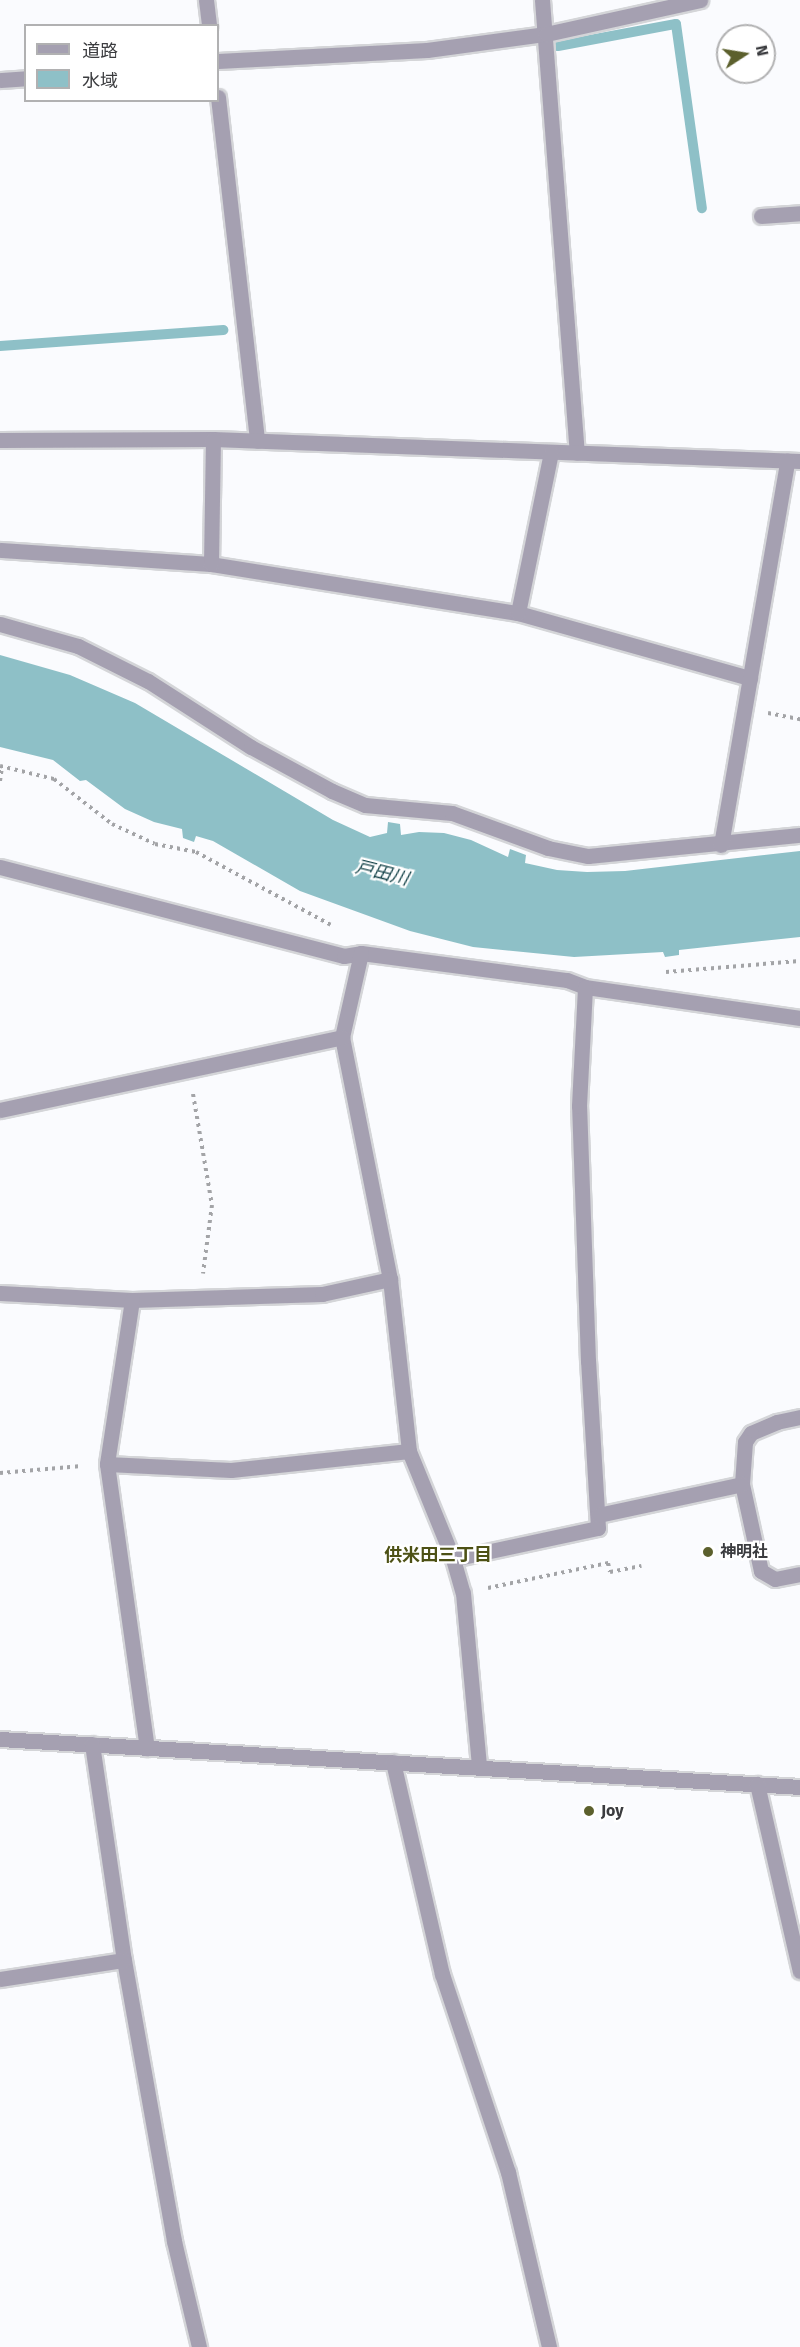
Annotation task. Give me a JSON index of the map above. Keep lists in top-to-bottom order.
{
  "districts": ["供米田三丁目"],
  "water": ["戸田川"],
  "places": ["神明社", "Joy"],
  "legend": ["道路", "水域"],
  "north": "right"
}
